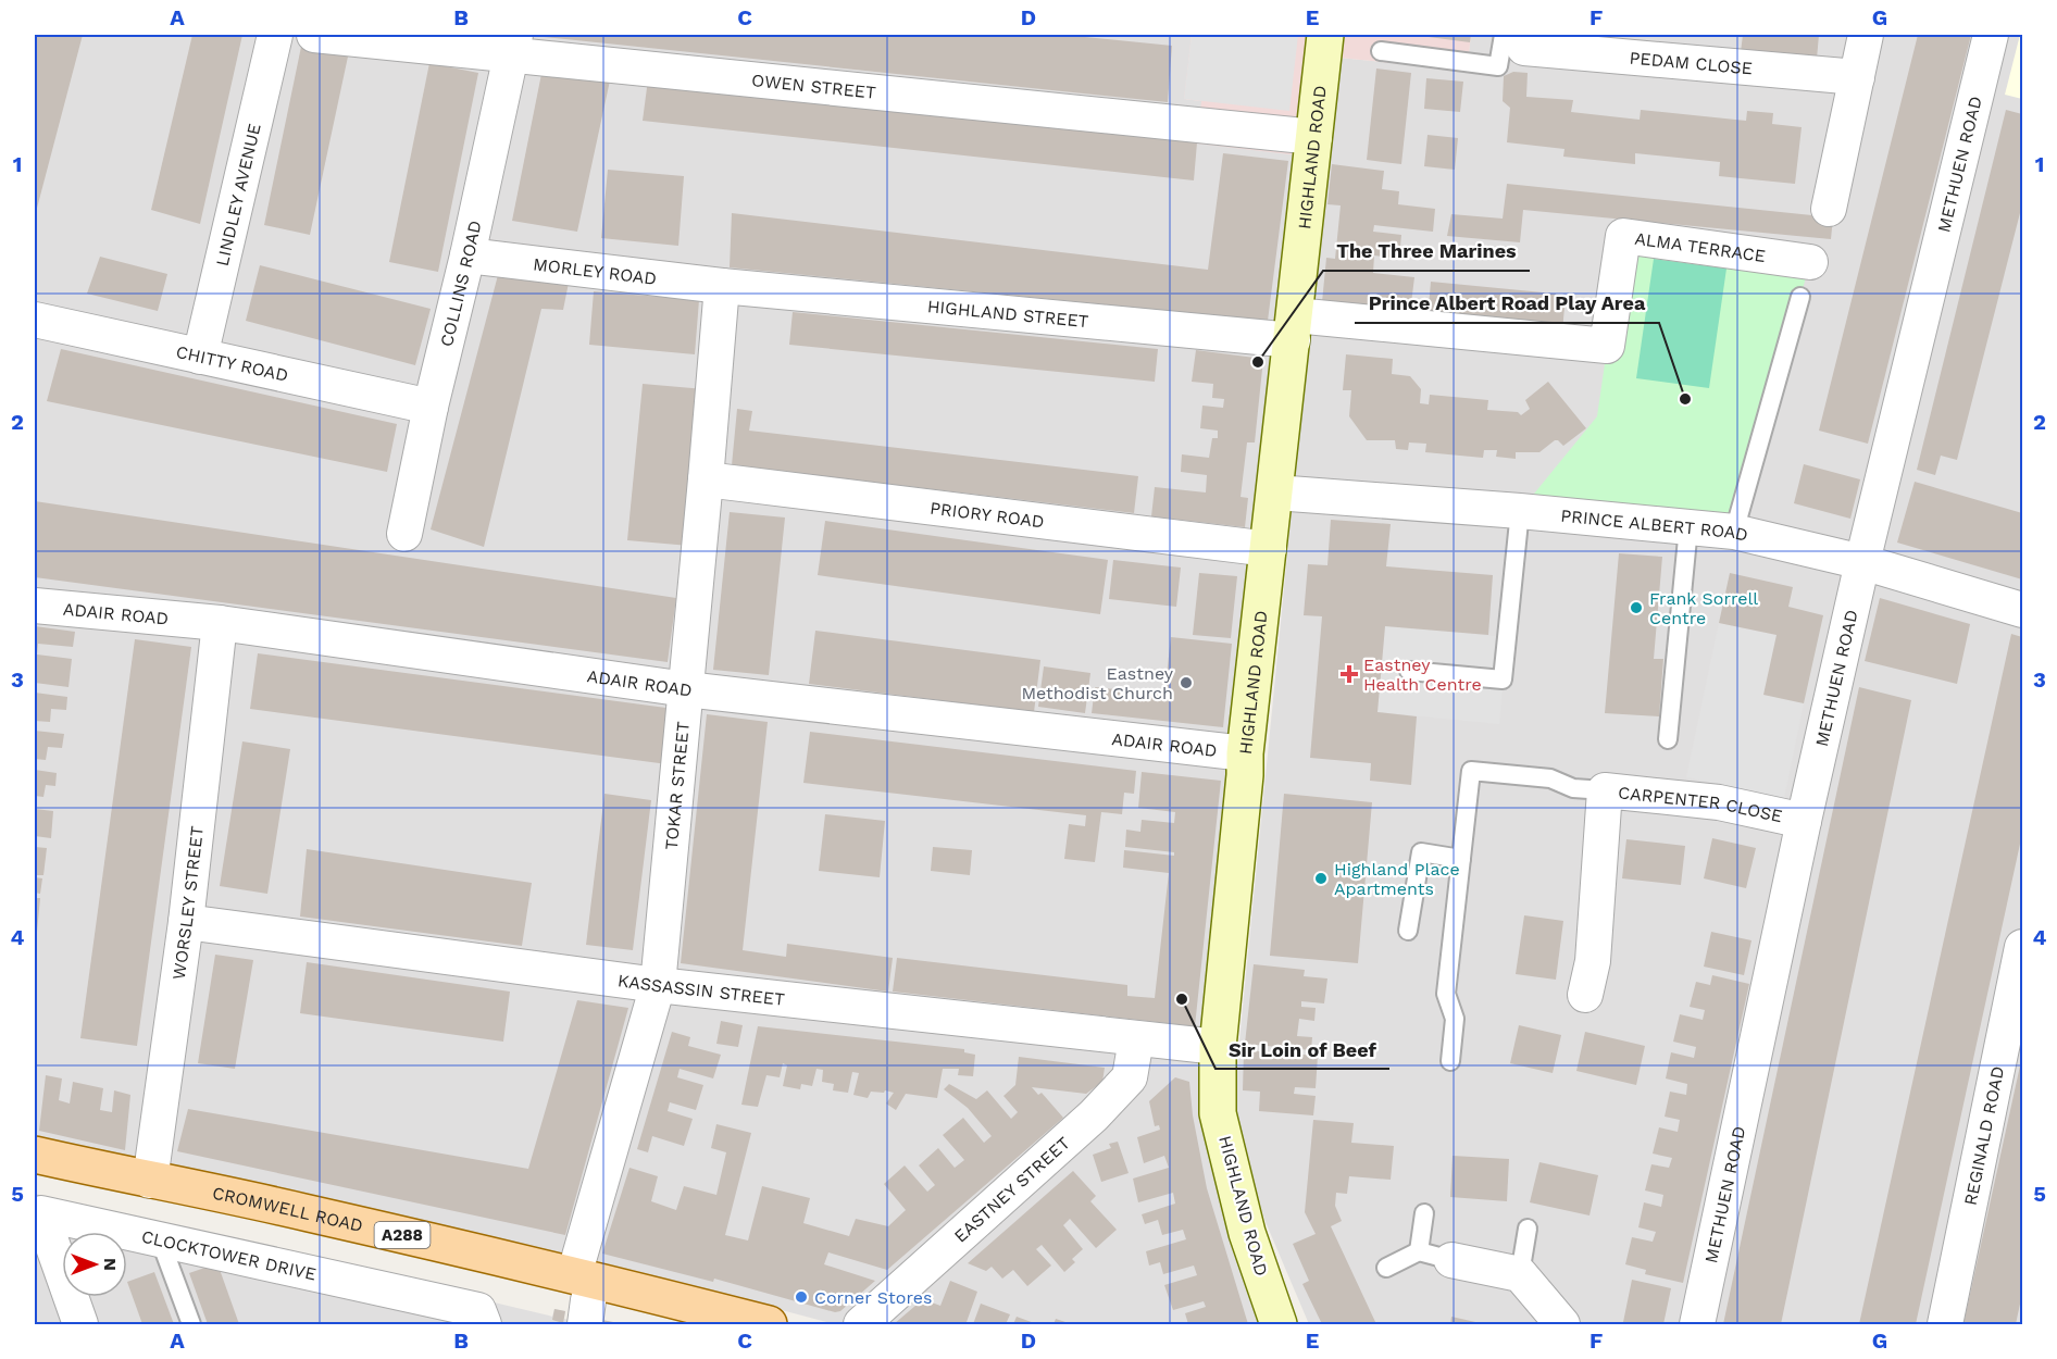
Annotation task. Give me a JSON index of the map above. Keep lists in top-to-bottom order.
{
  "streets": {
    "main road": ["HIGHLAND ROAD", "CROMWELL ROAD", "A288"],
    "street": [
      "PEDAM CLOSE",
      "OWEN STREET",
      "METHUEN ROAD",
      "LINDLEY AVENUE",
      "ALMA TERRACE",
      "MORLEY ROAD",
      "COLLINS ROAD",
      "HIGHLAND STREET",
      "CHITTY ROAD",
      "PRIORY ROAD",
      "PRINCE ALBERT ROAD",
      "ADAIR ROAD",
      "TOKAR STREET",
      "CARPENTER CLOSE",
      "WORSLEY STREET",
      "KASSASSIN STREET",
      "REGINALD ROAD",
      "EASTNEY STREET",
      "CLOCKTOWER DRIVE"
    ]
  },
  "crossings": [
    ["OWEN STREET", "HIGHLAND ROAD"],
    ["OWEN STREET", "COLLINS ROAD"],
    ["HIGHLAND ROAD", "ALMA TERRACE"],
    ["HIGHLAND ROAD", "HIGHLAND STREET"],
    ["HIGHLAND ROAD", "PRIORY ROAD"],
    ["HIGHLAND ROAD", "PRINCE ALBERT ROAD"],
    ["HIGHLAND ROAD", "ADAIR ROAD"],
    ["HIGHLAND ROAD", "KASSASSIN STREET"],
    ["METHUEN ROAD", "PRINCE ALBERT ROAD"],
    ["METHUEN ROAD", "CARPENTER CLOSE"],
    ["LINDLEY AVENUE", "CHITTY ROAD"],
    ["ALMA TERRACE", "HIGHLAND STREET"],
    ["MORLEY ROAD", "COLLINS ROAD"],
    ["MORLEY ROAD", "HIGHLAND STREET"],
    ["MORLEY ROAD", "TOKAR STREET"],
    ["COLLINS ROAD", "CHITTY ROAD"],
    ["HIGHLAND STREET", "TOKAR STREET"],
    ["PRIORY ROAD", "TOKAR STREET"],
    ["ADAIR ROAD", "TOKAR STREET"],
    ["ADAIR ROAD", "WORSLEY STREET"],
    ["TOKAR STREET", "KASSASSIN STREET"],
    ["TOKAR STREET", "CROMWELL ROAD"],
    ["WORSLEY STREET", "KASSASSIN STREET"],
    ["WORSLEY STREET", "CROMWELL ROAD"],
    ["KASSASSIN STREET", "EASTNEY STREET"]
  ],
  "places": {
    "other": [
      "The Three Marines",
      "Prince Albert Road Play Area",
      "Frank Sorrell Centre",
      "Eastney Methodist Church",
      "Highland Place Apartments",
      "Sir Loin of Beef",
      "Corner Stores"
    ],
    "health": ["Eastney Health Centre"]
  },
  "north": "right",
  "grid": {
    "columns": [
      "A",
      "B",
      "C",
      "D",
      "E",
      "F",
      "G"
    ],
    "rows": [
      "1",
      "2",
      "3",
      "4",
      "5"
    ]
  }
}
